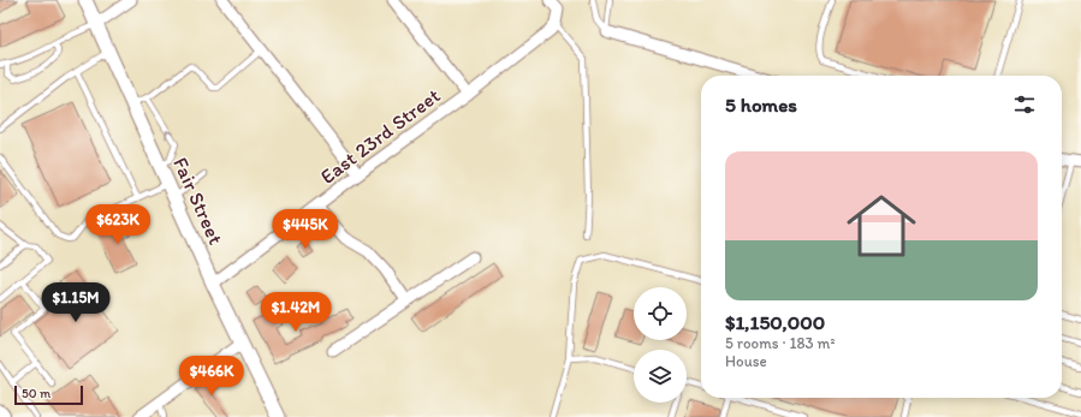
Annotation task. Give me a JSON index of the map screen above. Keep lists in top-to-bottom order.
{
  "streets": {
    "street": ["East 23rd Street", "Fair Street"]
  },
  "crossings": [
    ["East 23rd Street", "Fair Street"]
  ],
  "scale_bar": "50 m",
  "page": {
    "heading": "5 homes",
    "list": [
      {
        "name": "$1,150,000",
        "note": "5 rooms · 183 m² · House"
      }
    ],
    "price": [
      "$623K",
      "$445K",
      "$1.15M",
      "$1.42M",
      "$466K"
    ],
    "scale": "50 m"
  }
}
